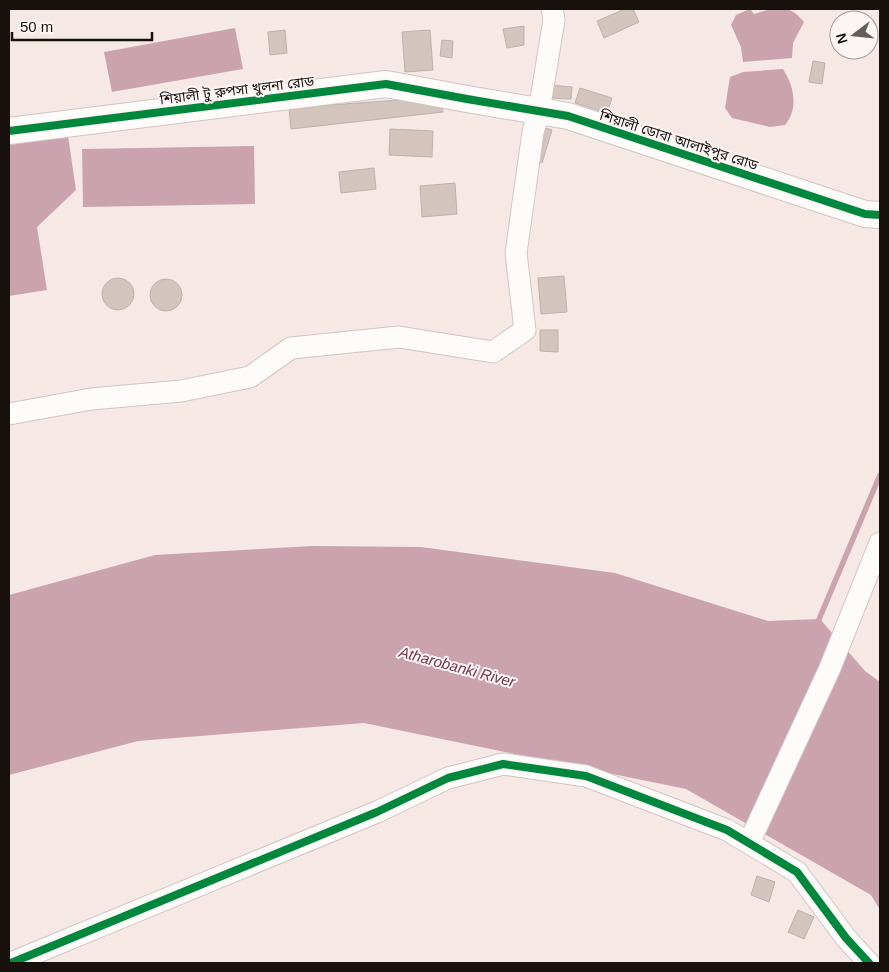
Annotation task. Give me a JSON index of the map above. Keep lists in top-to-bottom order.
{
  "streets": {
    "street": ["শিয়ালী টু রুপসা খুলনা রোড", "শিয়ালী ডোবা আলাইপুর রোড"]
  },
  "crossings": [
    ["শিয়ালী টু রুপসা খুলনা রোড", "শিয়ালী ডোবা আলাইপুর রোড"]
  ],
  "water": ["Atharobanki River"],
  "scale_bar": "50 m",
  "north": "left"
}
